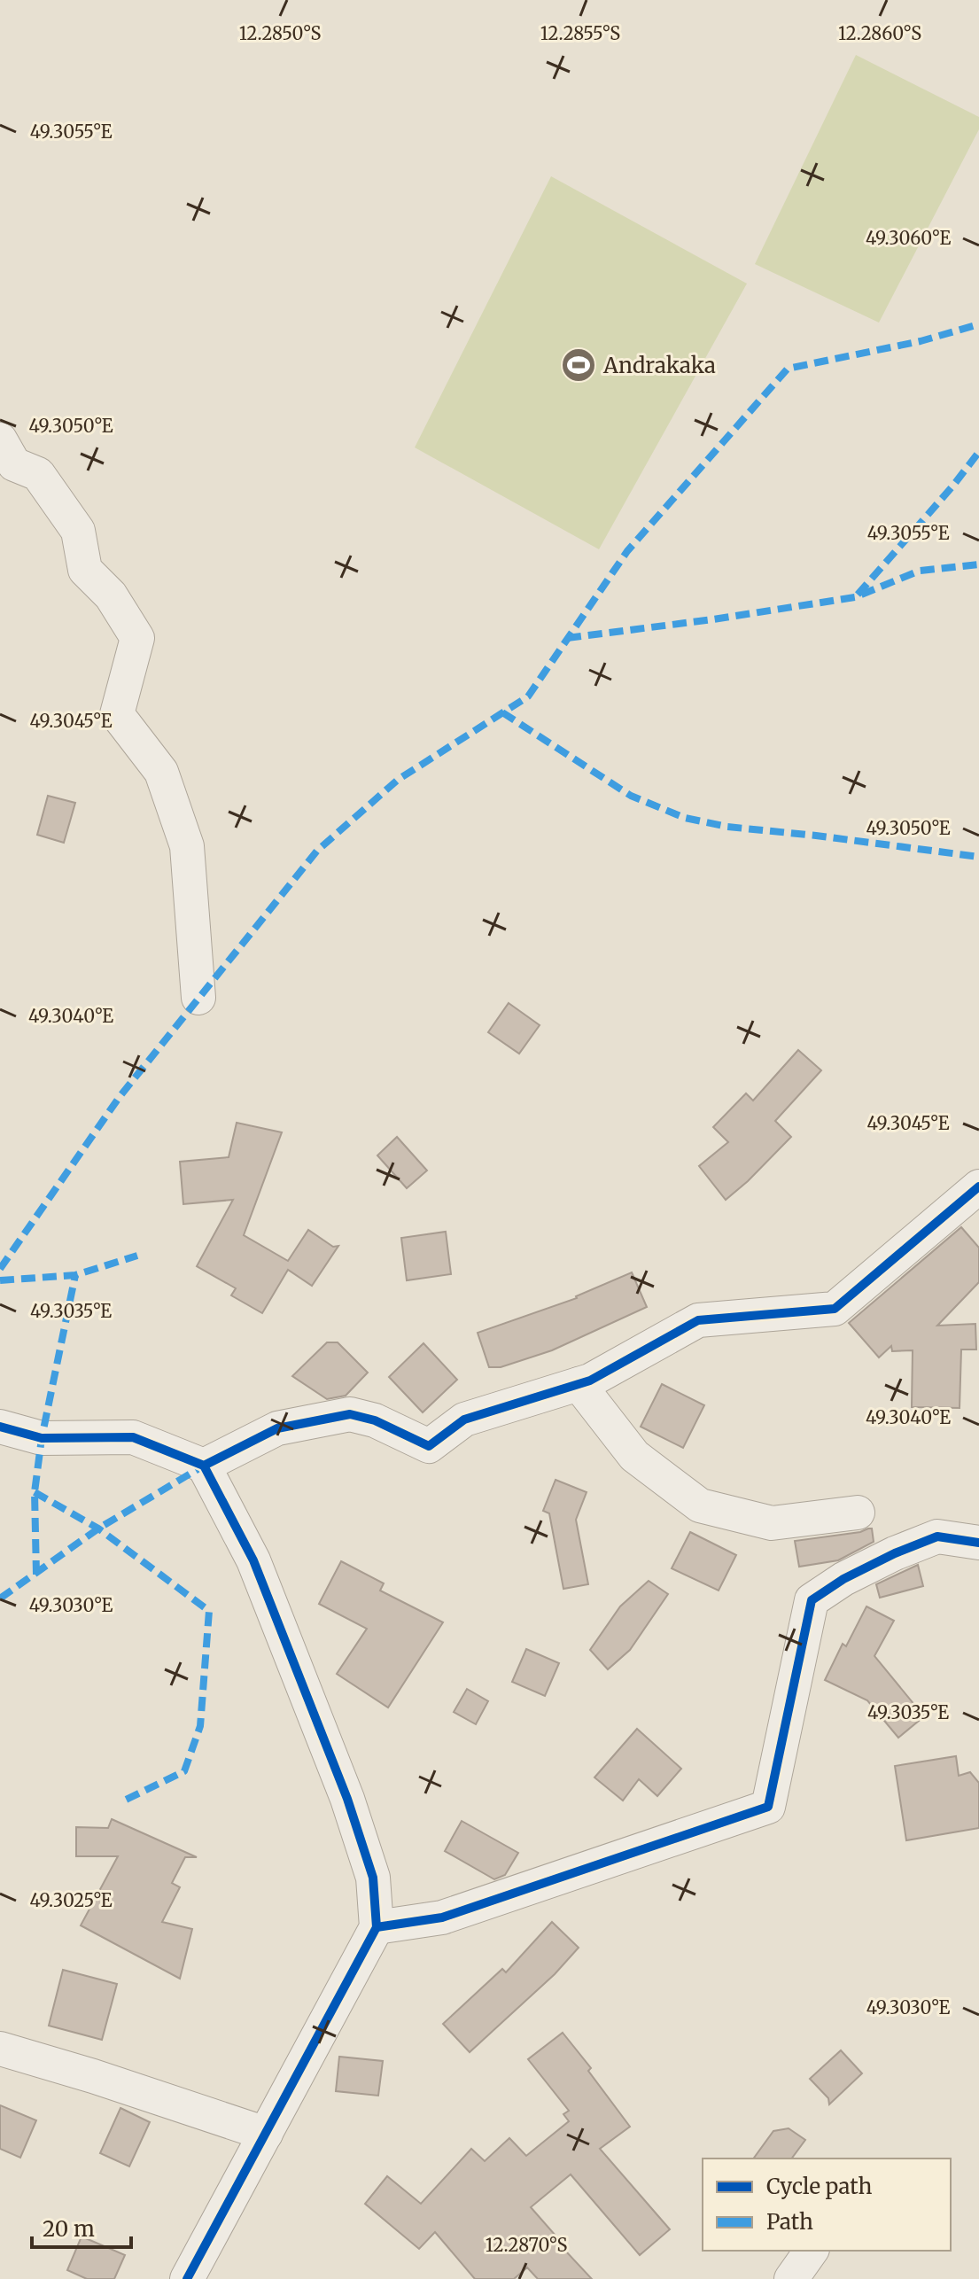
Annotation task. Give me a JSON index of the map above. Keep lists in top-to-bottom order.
{
  "places": {
    "sports": ["Andrakaka"]
  },
  "legend": ["Cycle path", "Path"],
  "scale_bar": "20 m",
  "coordinates": [
    "12.2850°S",
    "12.2855°S",
    "12.2860°S",
    "49.3055°E",
    "49.3060°E",
    "49.3050°E",
    "49.3045°E",
    "49.3040°E",
    "49.3035°E",
    "49.3030°E",
    "49.3025°E",
    "12.2870°S"
  ]
}
